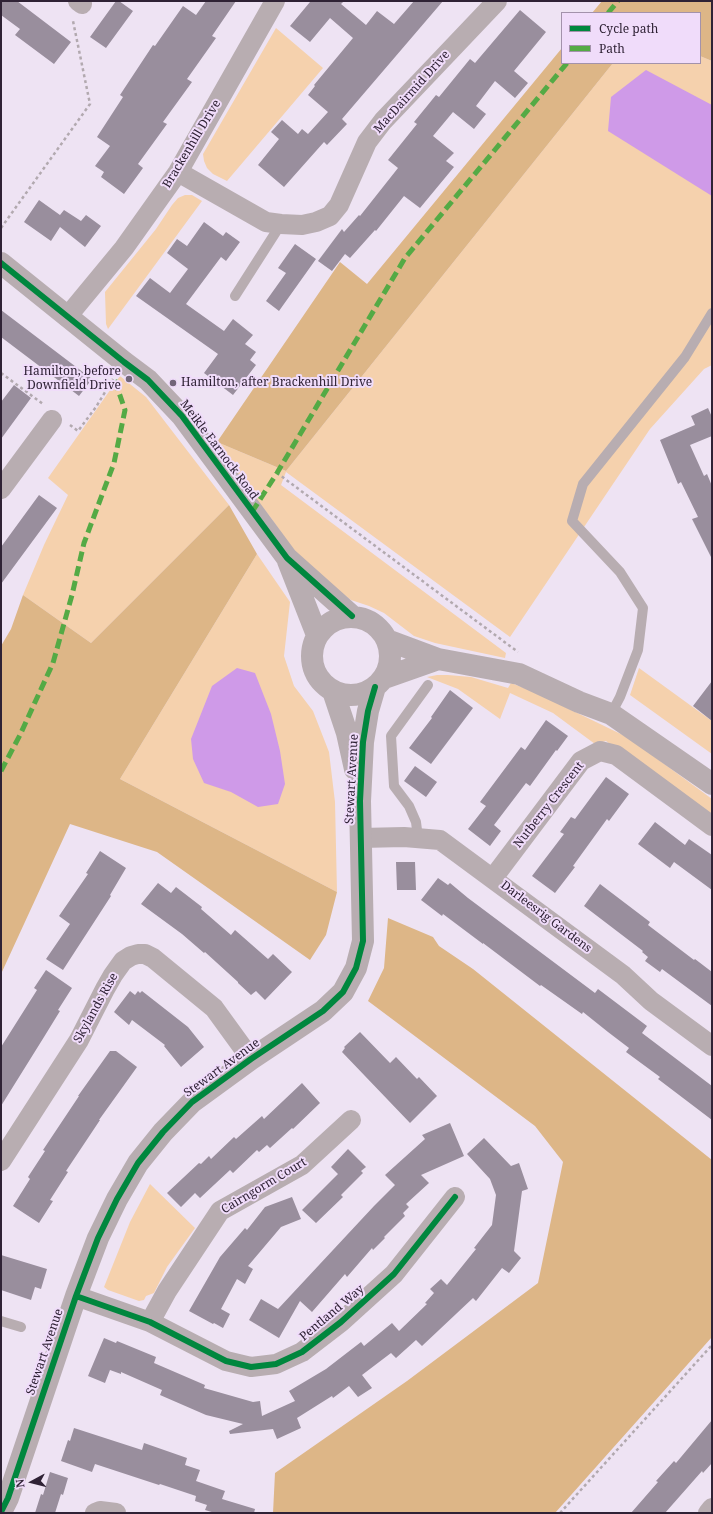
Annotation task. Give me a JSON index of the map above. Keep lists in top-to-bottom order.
{
  "streets": {
    "street": [
      "MacDairmid Drive",
      "Brackenhill Drive",
      "Meikle Earnock Road",
      "Stewart Avenue",
      "Nutberry Crescent",
      "Darleesrig Gardens",
      "Skylands Rise",
      "Cairngorm Court",
      "Pentland Way"
    ]
  },
  "crossings": [
    ["MacDairmid Drive", "Brackenhill Drive"],
    ["Brackenhill Drive", "Meikle Earnock Road"],
    ["Meikle Earnock Road", "Stewart Avenue"],
    ["Stewart Avenue", "Darleesrig Gardens"],
    ["Stewart Avenue", "Skylands Rise"],
    ["Stewart Avenue", "Pentland Way"],
    ["Nutberry Crescent", "Darleesrig Gardens"],
    ["Cairngorm Court", "Pentland Way"]
  ],
  "places": ["Hamilton, before Downfield Drive", "Hamilton, after Brackenhill Drive"],
  "legend": ["Cycle path", "Path"],
  "north": "left"
}
